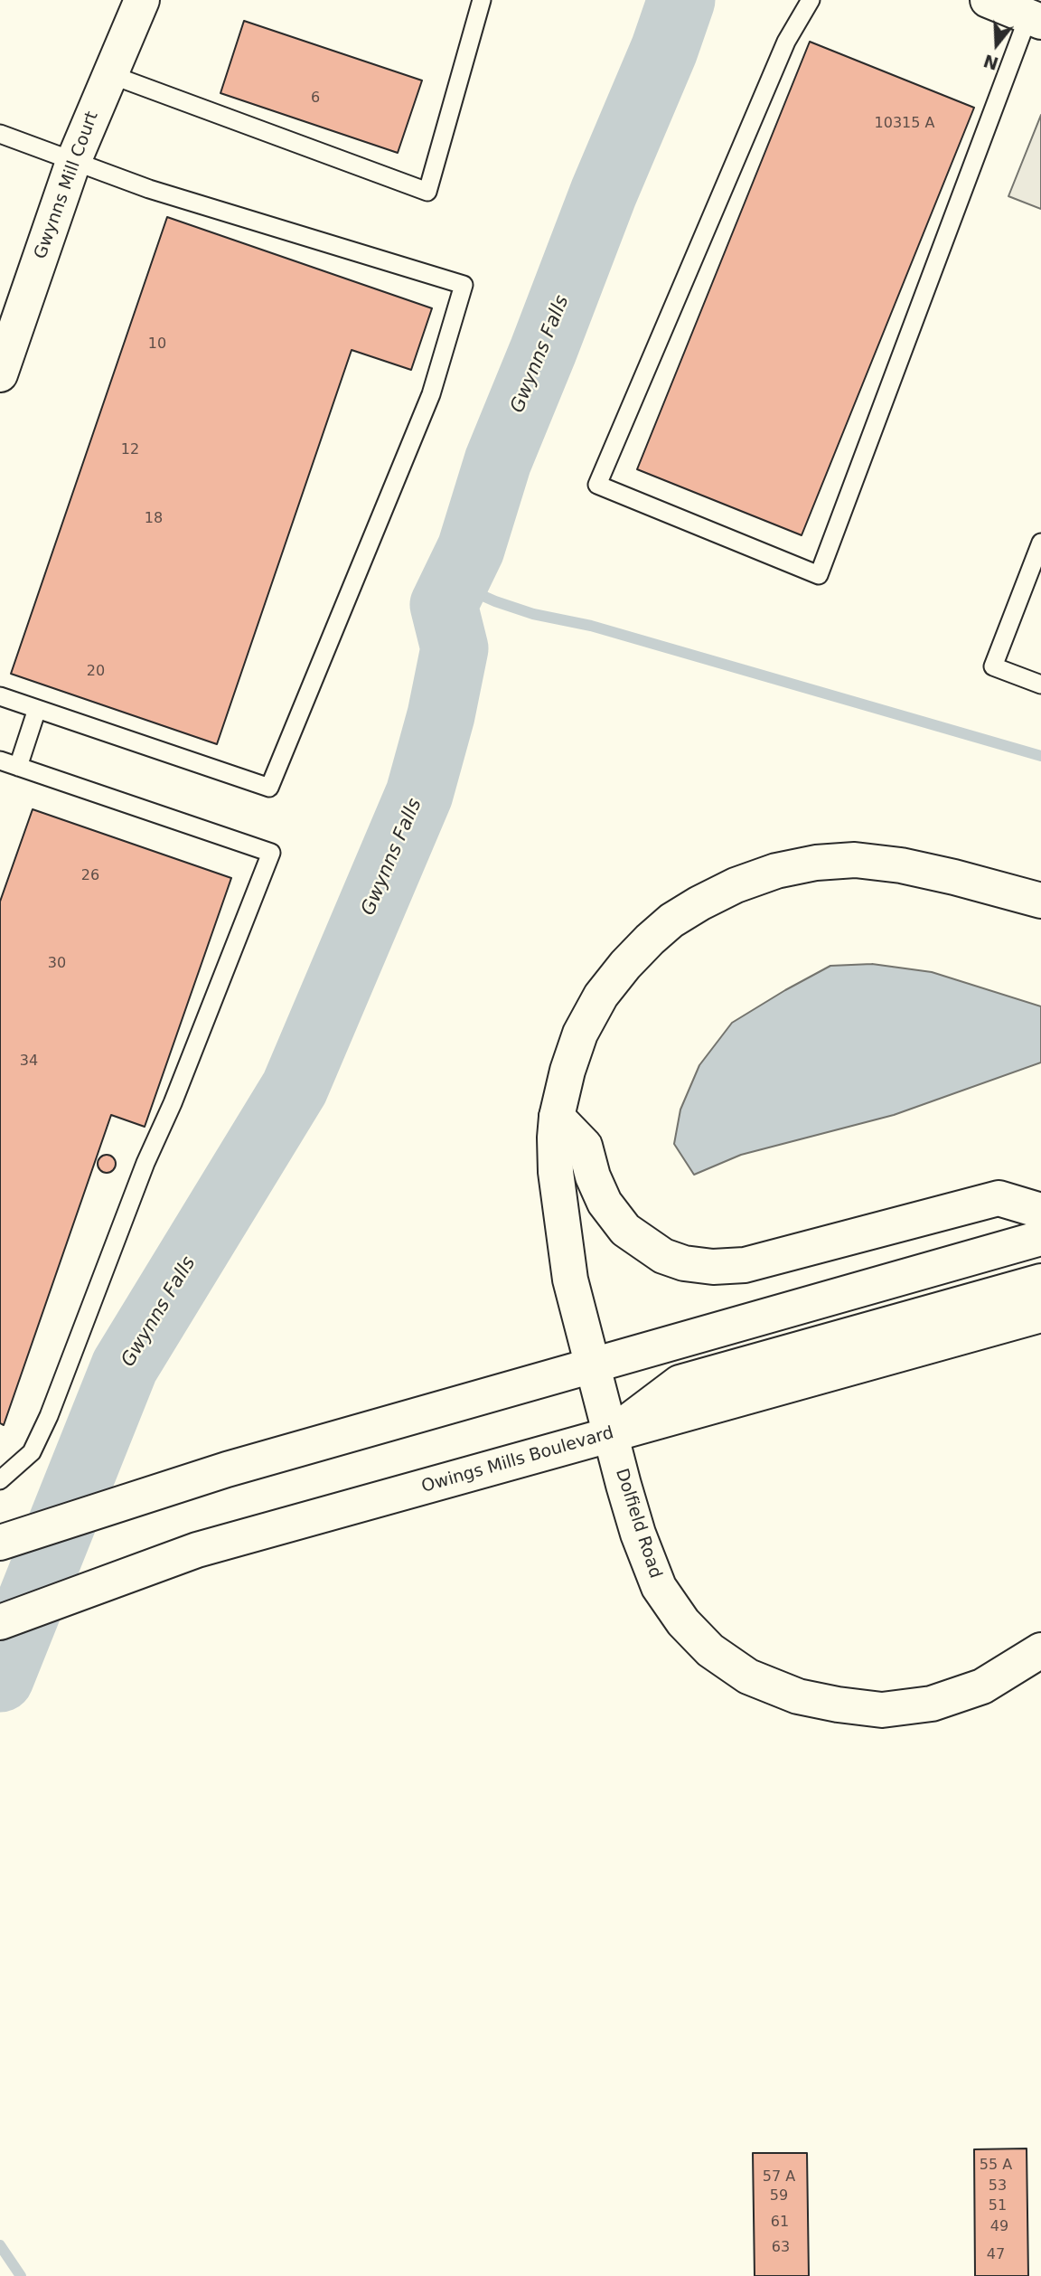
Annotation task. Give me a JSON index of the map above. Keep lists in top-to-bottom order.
{
  "streets": {
    "main road": ["Gwynns Mill Court", "Owings Mills Boulevard", "Dolfield Road"]
  },
  "crossings": [
    ["Owings Mills Boulevard", "Dolfield Road"]
  ],
  "water": ["Gwynns Falls"],
  "house_numbers": [
    "6",
    "10315 A",
    "10",
    "12",
    "18",
    "20",
    "26",
    "30",
    "34",
    "55 A",
    "57 A",
    "53",
    "59",
    "51",
    "61",
    "49",
    "63",
    "47"
  ],
  "north": "bottom"
}
